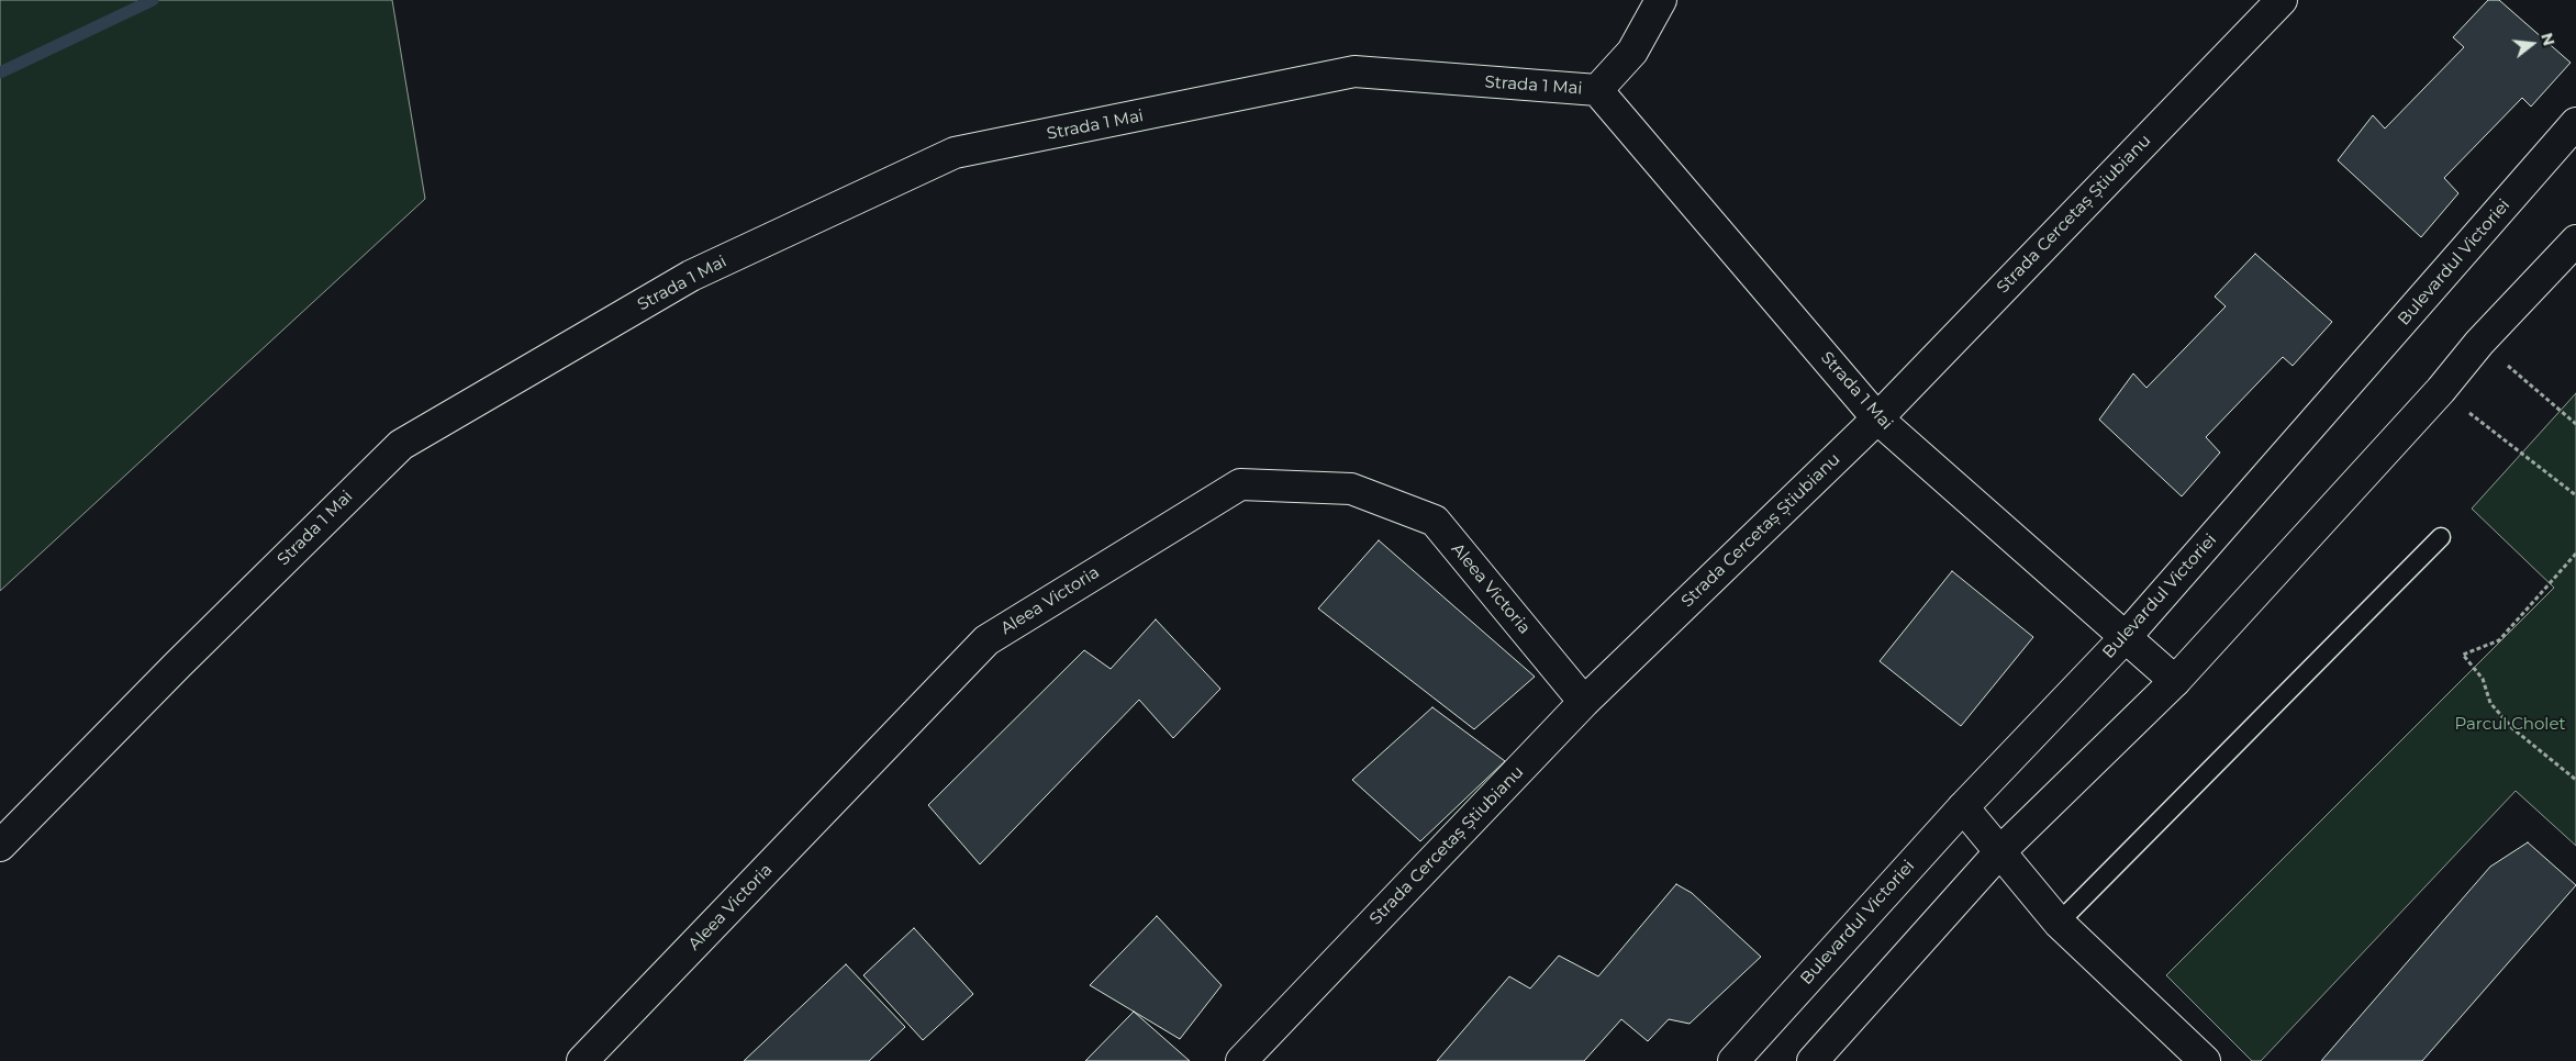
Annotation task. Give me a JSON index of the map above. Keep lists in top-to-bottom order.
{
  "streets": {
    "street": [
      "Strada 1 Mai",
      "Strada Cercetaș Știubianu",
      "Bulevardul Victoriei",
      "Aleea Victoria"
    ]
  },
  "crossings": [
    ["Strada 1 Mai", "Strada Cercetaș Știubianu"],
    ["Strada 1 Mai", "Bulevardul Victoriei"],
    ["Strada Cercetaș Știubianu", "Aleea Victoria"]
  ],
  "parks": ["Parcul Cholet"],
  "north": "right"
}
